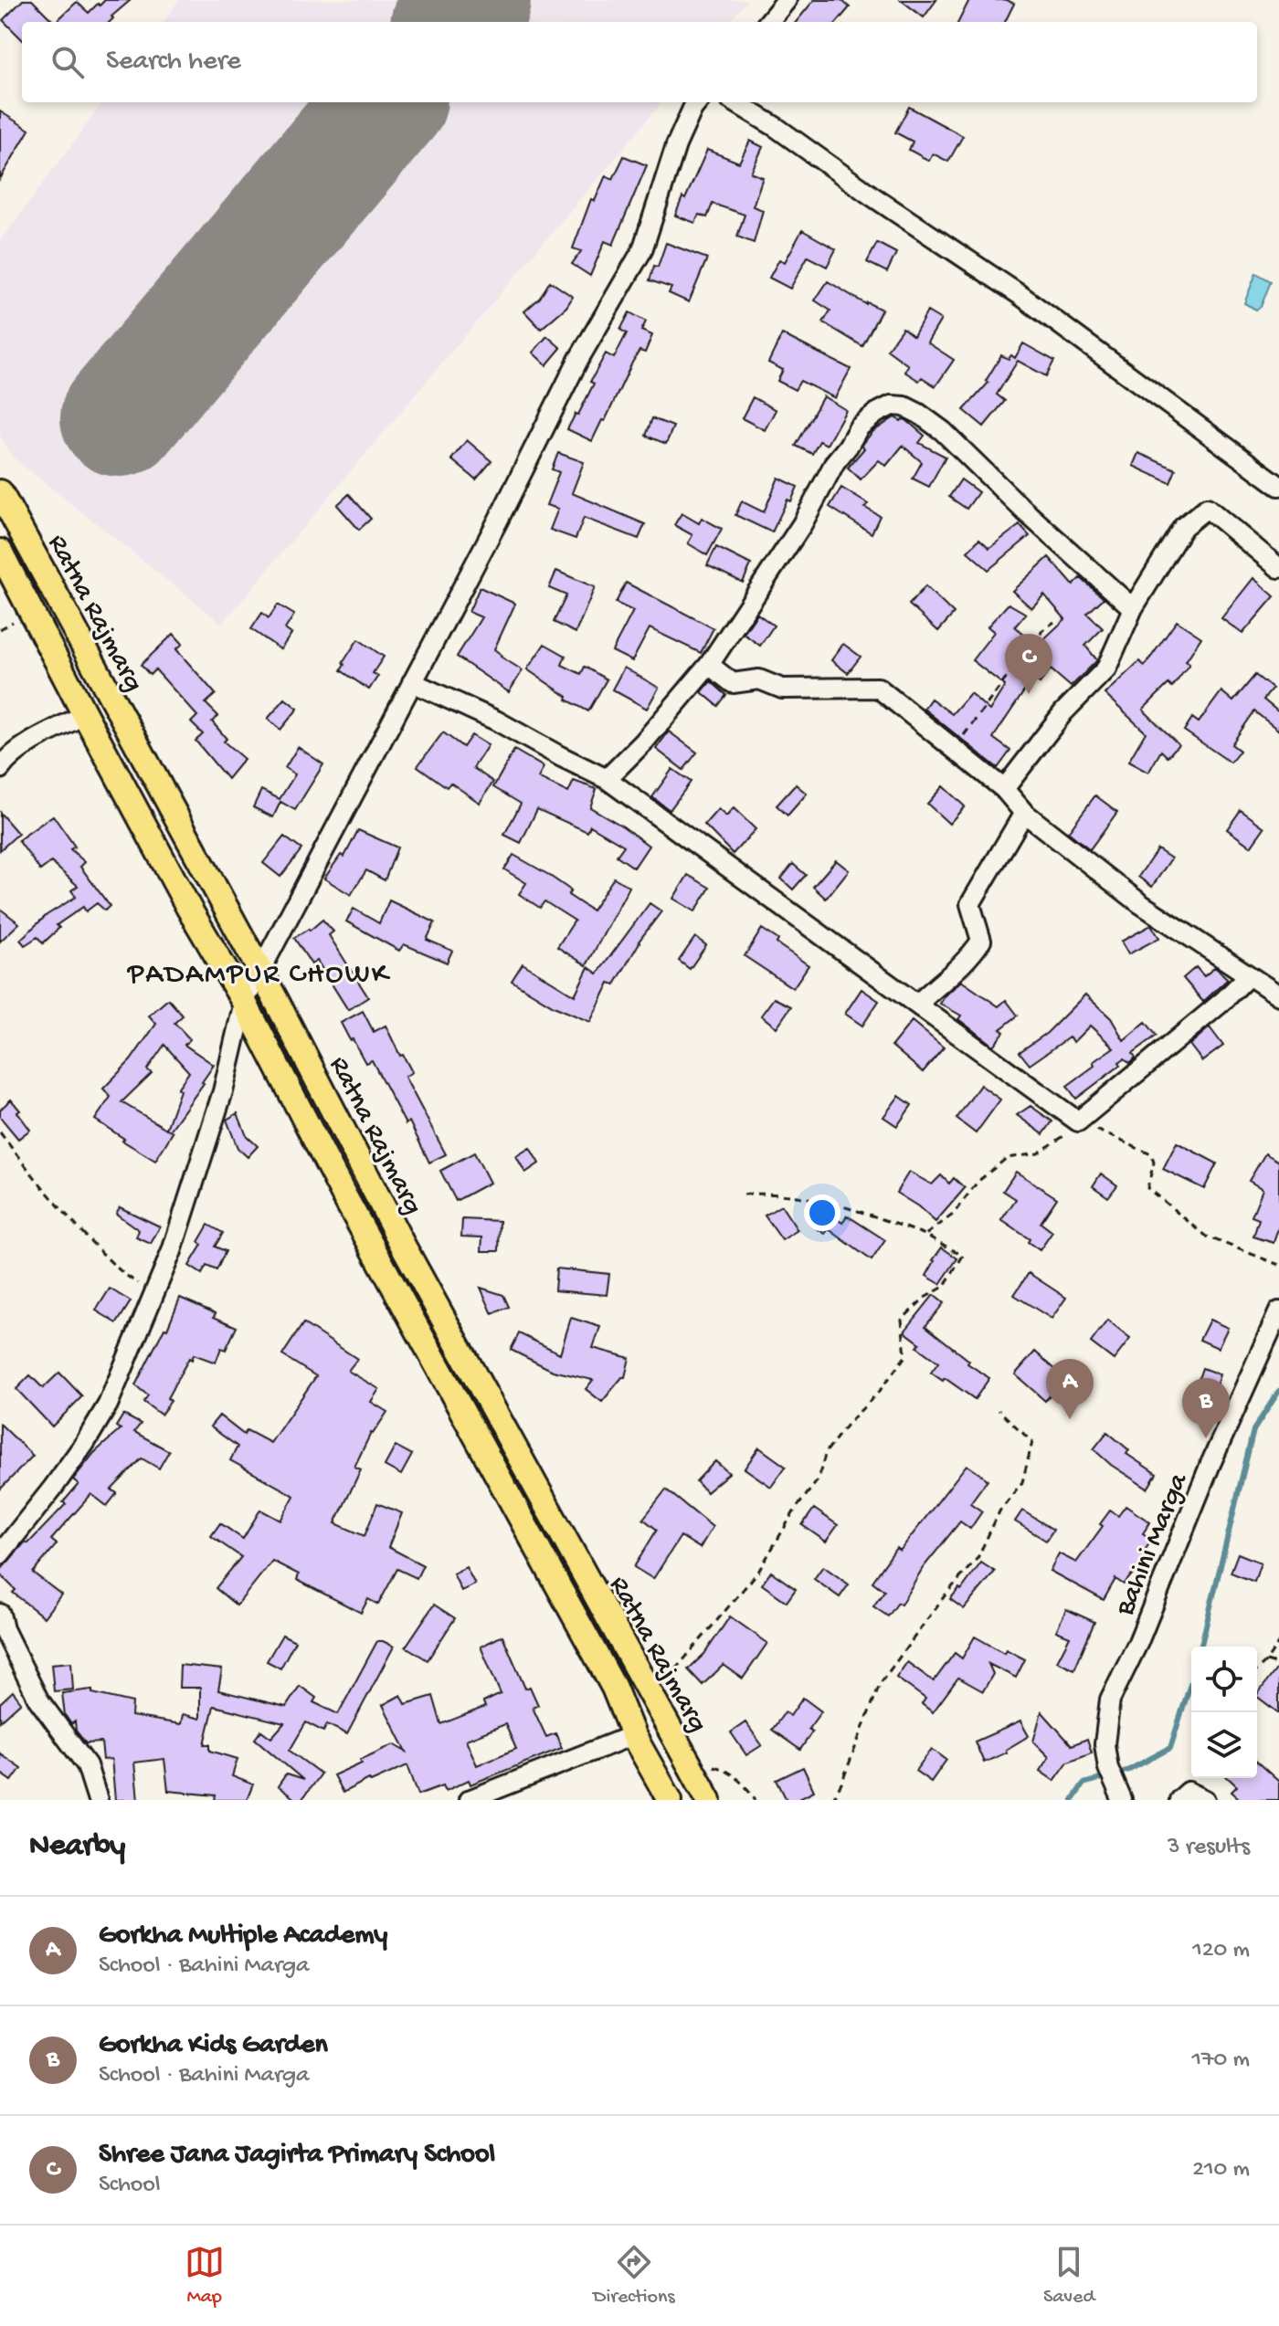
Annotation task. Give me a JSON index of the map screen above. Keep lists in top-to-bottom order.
{
  "streets": {
    "main road": ["Ratna Rajmarg"],
    "street": ["Bahini Marga"]
  },
  "districts": ["PADAMPUR CHOWK"],
  "page": {
    "search": "Search here",
    "pins": ["C", "A", "B"],
    "heading": ["Nearby", "3 results"],
    "list": [
      {
        "mark": "A",
        "name": "Gorkha Multiple Academy",
        "note": "School · Bahini Marga",
        "value": "120 m"
      },
      {
        "mark": "B",
        "name": "Gorkha Kids Garden",
        "note": "School · Bahini Marga",
        "value": "170 m"
      },
      {
        "mark": "C",
        "name": "Shree Jana Jagirta Primary School",
        "note": "School",
        "value": "210 m"
      }
    ],
    "nav": ["Map", "Directions", "Saved"]
  }
}
